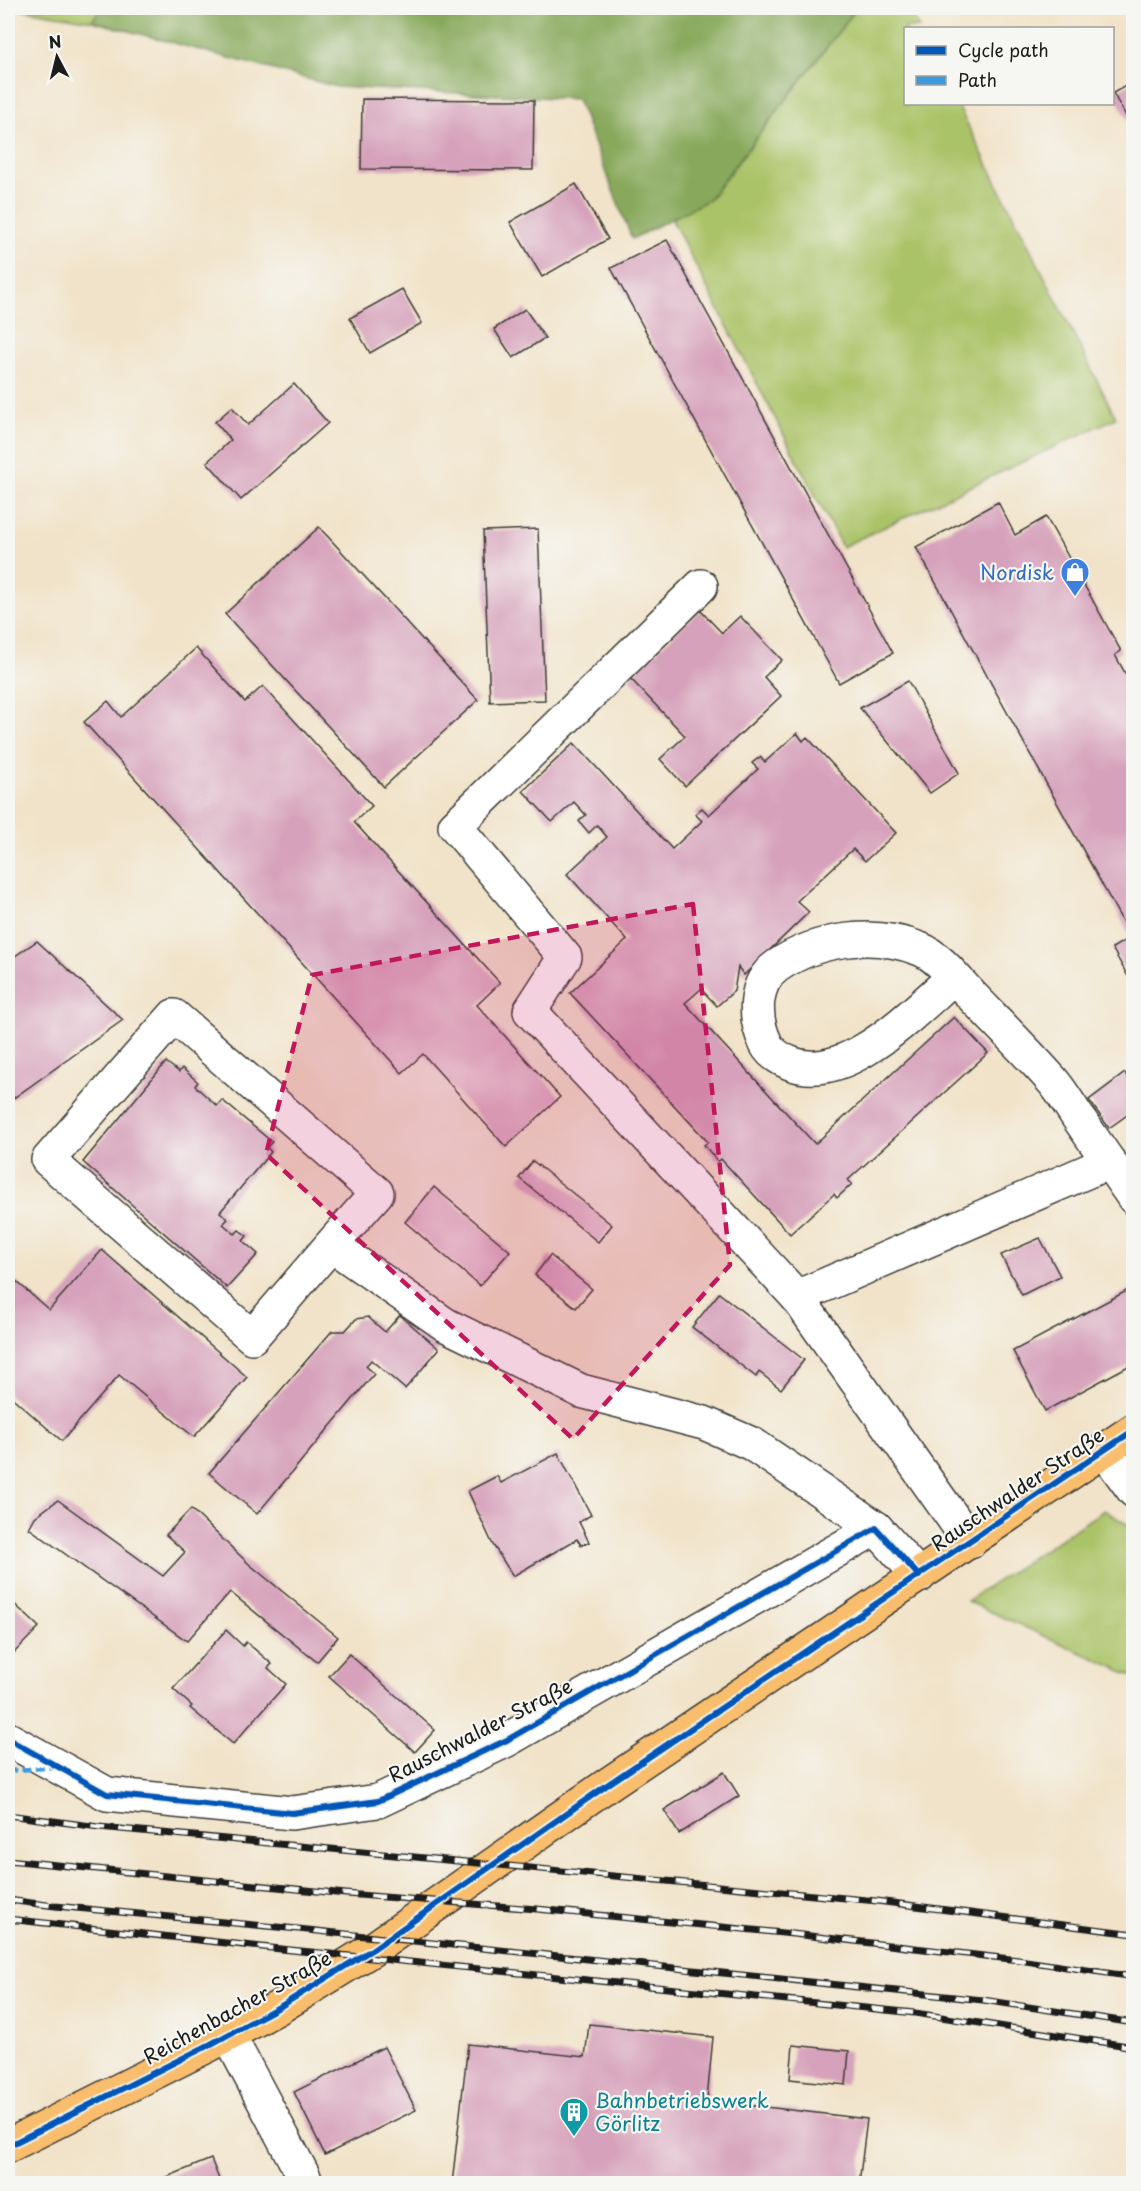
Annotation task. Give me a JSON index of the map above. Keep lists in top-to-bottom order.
{
  "streets": {
    "main road": ["Rauschwalder Straße", "Reichenbacher Straße"]
  },
  "crossings": [
    ["Rauschwalder Straße", "Reichenbacher Straße"]
  ],
  "places": {
    "shop": ["Nordisk"],
    "building": ["Bahnbetriebswerk Görlitz"]
  },
  "legend": ["Cycle path", "Path"],
  "north": "top"
}
